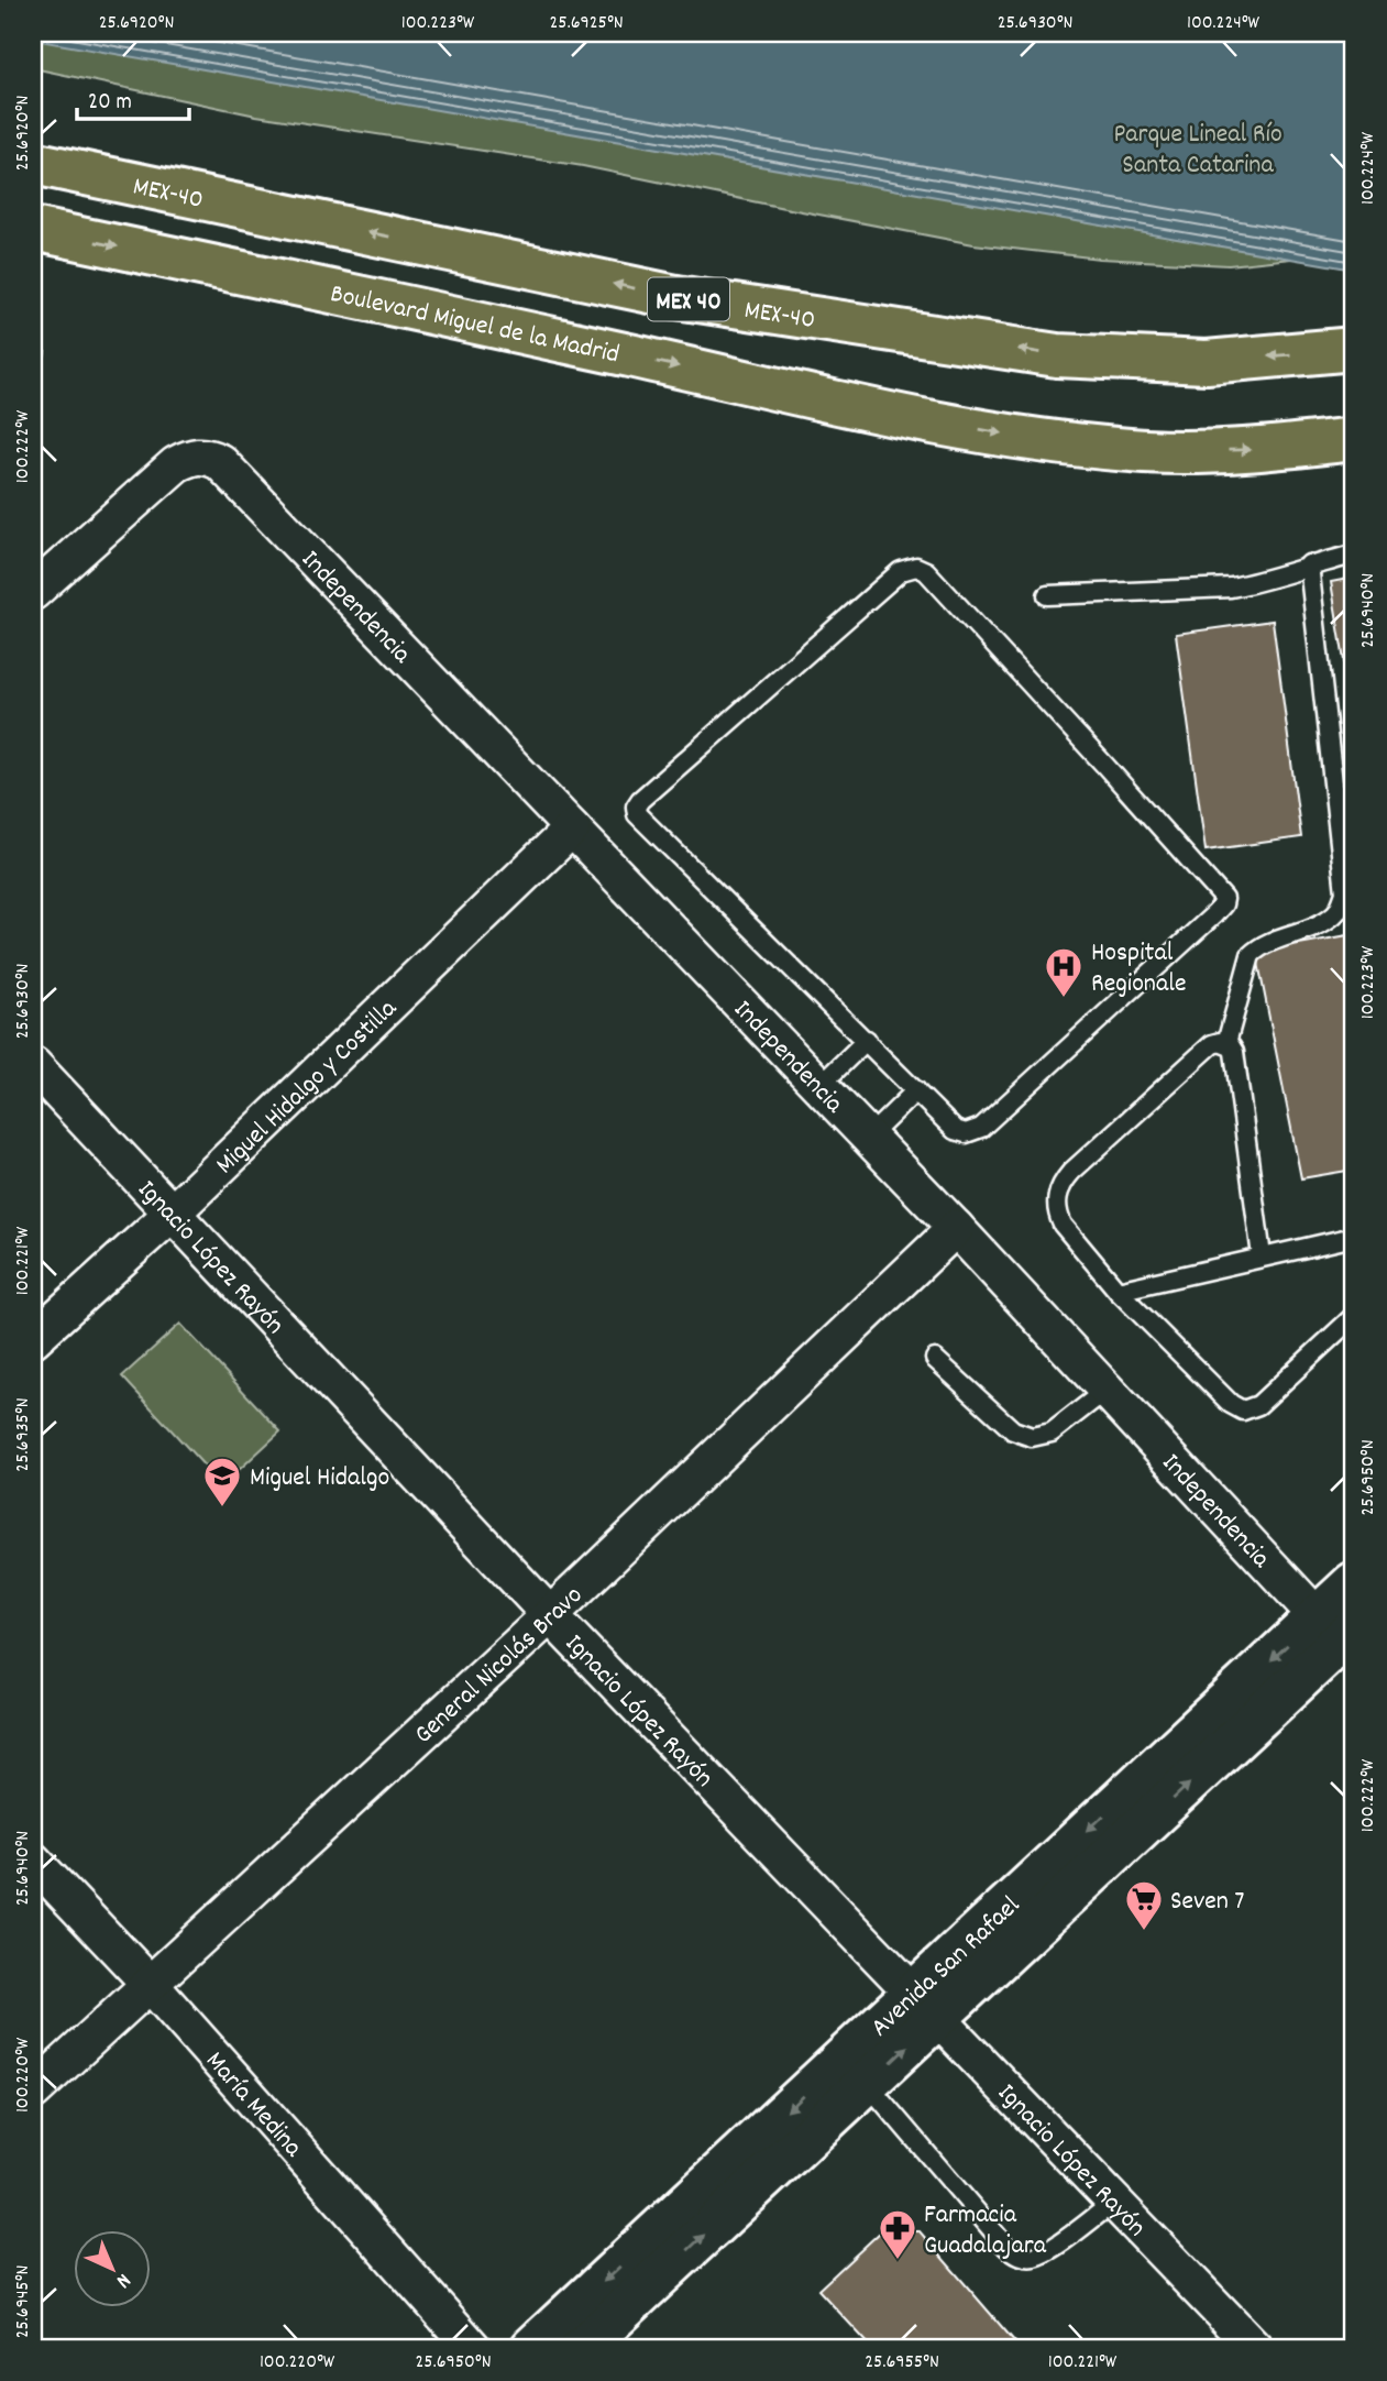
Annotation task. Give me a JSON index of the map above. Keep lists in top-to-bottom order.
{
  "streets": {
    "highway": ["MEX-40", "MEX 40", "Boulevard Miguel de la Madrid"],
    "street": [
      "Independencia",
      "Miguel Hidalgo y Costilla",
      "Ignacio López Rayón",
      "General Nicolás Bravo",
      "Avenida San Rafael",
      "María Medina"
    ]
  },
  "crossings": [
    ["Independencia", "Miguel Hidalgo y Costilla"],
    ["Independencia", "General Nicolás Bravo"],
    ["Independencia", "Avenida San Rafael"],
    ["Miguel Hidalgo y Costilla", "Ignacio López Rayón"],
    ["Ignacio López Rayón", "General Nicolás Bravo"],
    ["Ignacio López Rayón", "Avenida San Rafael"],
    ["General Nicolás Bravo", "María Medina"]
  ],
  "one_way": ["MEX-40", "Boulevard Miguel de la Madrid"],
  "parks": ["Parque Lineal Río Santa Catarina"],
  "places": {
    "hospital": ["Hospital Regionale"],
    "school or university": ["Miguel Hidalgo"],
    "supermarket": ["Seven 7"],
    "pharmacy": ["Farmacia Guadalajara"]
  },
  "scale_bar": "20 m",
  "north": "bottom right",
  "coordinates": [
    "25.6920°N",
    "100.223°W",
    "25.6925°N",
    "25.6930°N",
    "100.224°W",
    "100.222°W",
    "25.6940°N",
    "100.221°W",
    "25.6935°N",
    "25.6950°N",
    "100.220°W",
    "25.6945°N",
    "25.6955°N"
  ]
}
